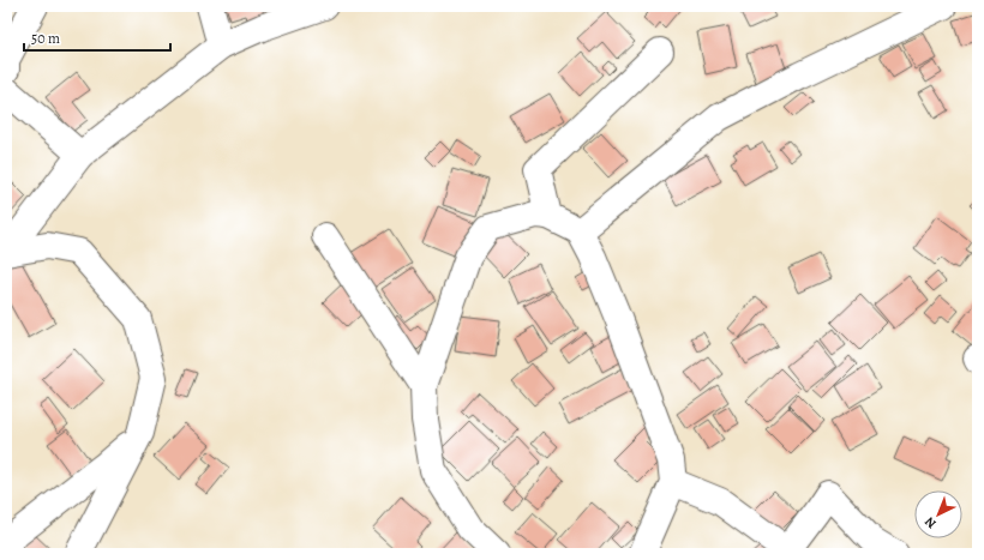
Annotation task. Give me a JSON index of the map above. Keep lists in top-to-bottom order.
{
  "scale_bar": "50 m",
  "north": "bottom left"
}
